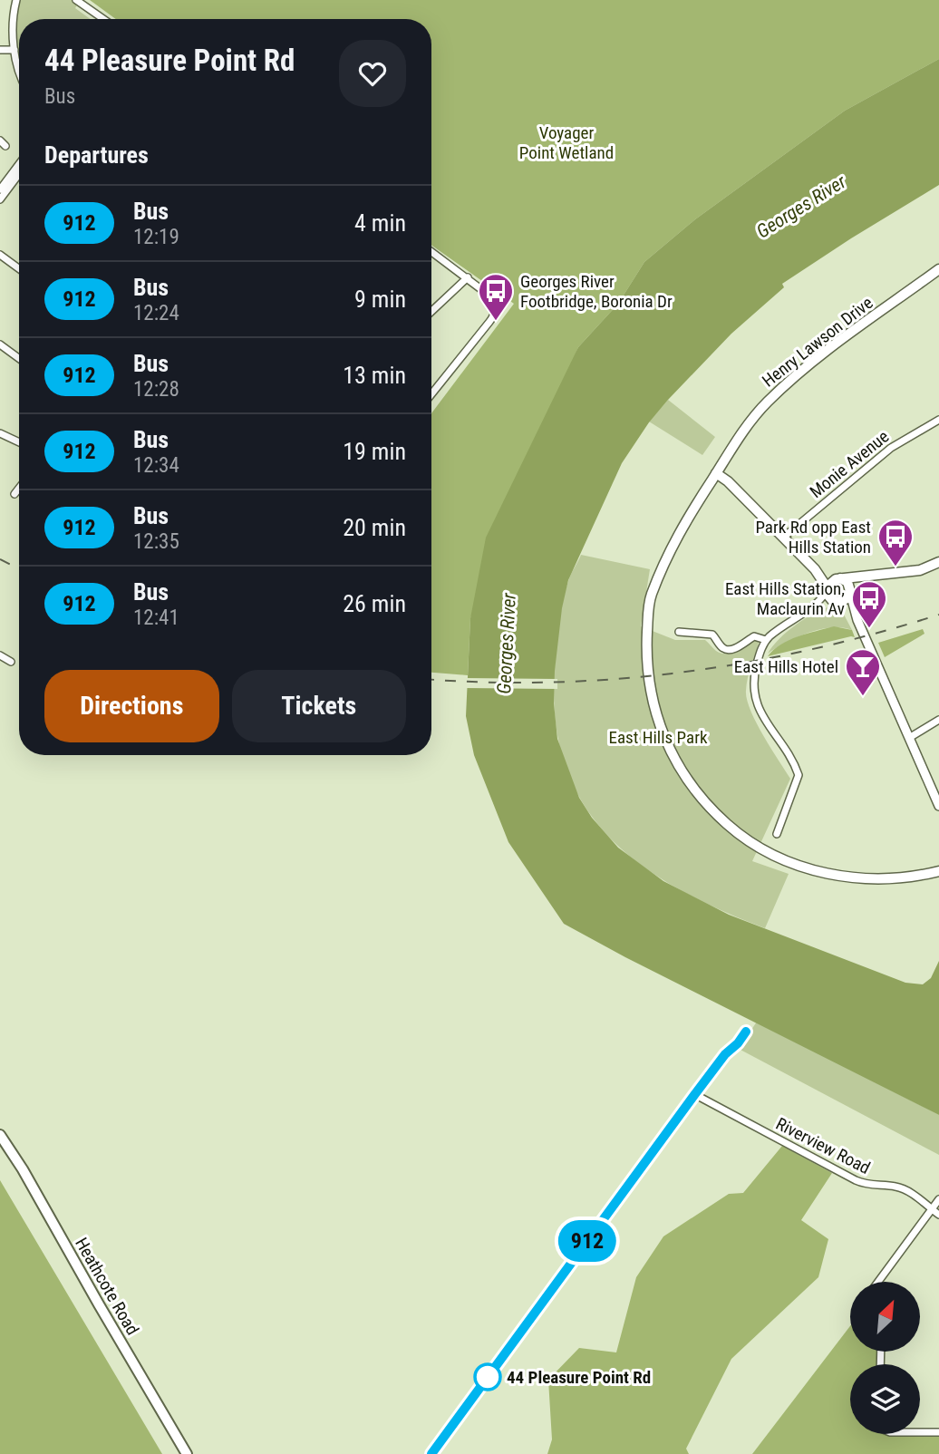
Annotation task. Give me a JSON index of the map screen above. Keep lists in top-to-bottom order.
{
  "streets": {
    "main road": ["Henry Lawson Drive", "Heathcote Road"],
    "street": ["Monie Avenue", "Riverview Road"]
  },
  "water": ["Georges River"],
  "parks": ["Voyager Point Wetland", "East Hills Park"],
  "places": {
    "bus stop": ["Georges River Footbridge, Boronia Dr", "Park Rd opp East Hills Station", "East Hills Station, Maclaurin Av"],
    "bar": ["East Hills Hotel"],
    "other": ["44 Pleasure Point Rd"]
  },
  "lines": ["bus line 912"],
  "north": "top right",
  "page": {
    "on_map": "912",
    "heading": [
      ["44 Pleasure Point Rd", "Bus"],
      "Departures"
    ],
    "list": [
      {
        "mark": "912",
        "name": "Bus",
        "note": "12:19",
        "value": "4 min"
      },
      {
        "mark": "912",
        "name": "Bus",
        "note": "12:24",
        "value": "9 min"
      },
      {
        "mark": "912",
        "name": "Bus",
        "note": "12:28",
        "value": "13 min"
      },
      {
        "mark": "912",
        "name": "Bus",
        "note": "12:34",
        "value": "19 min"
      },
      {
        "mark": "912",
        "name": "Bus",
        "note": "12:35",
        "value": "20 min"
      },
      {
        "mark": "912",
        "name": "Bus",
        "note": "12:41",
        "value": "26 min"
      }
    ],
    "buttons": ["Directions", "Tickets"]
  }
}
